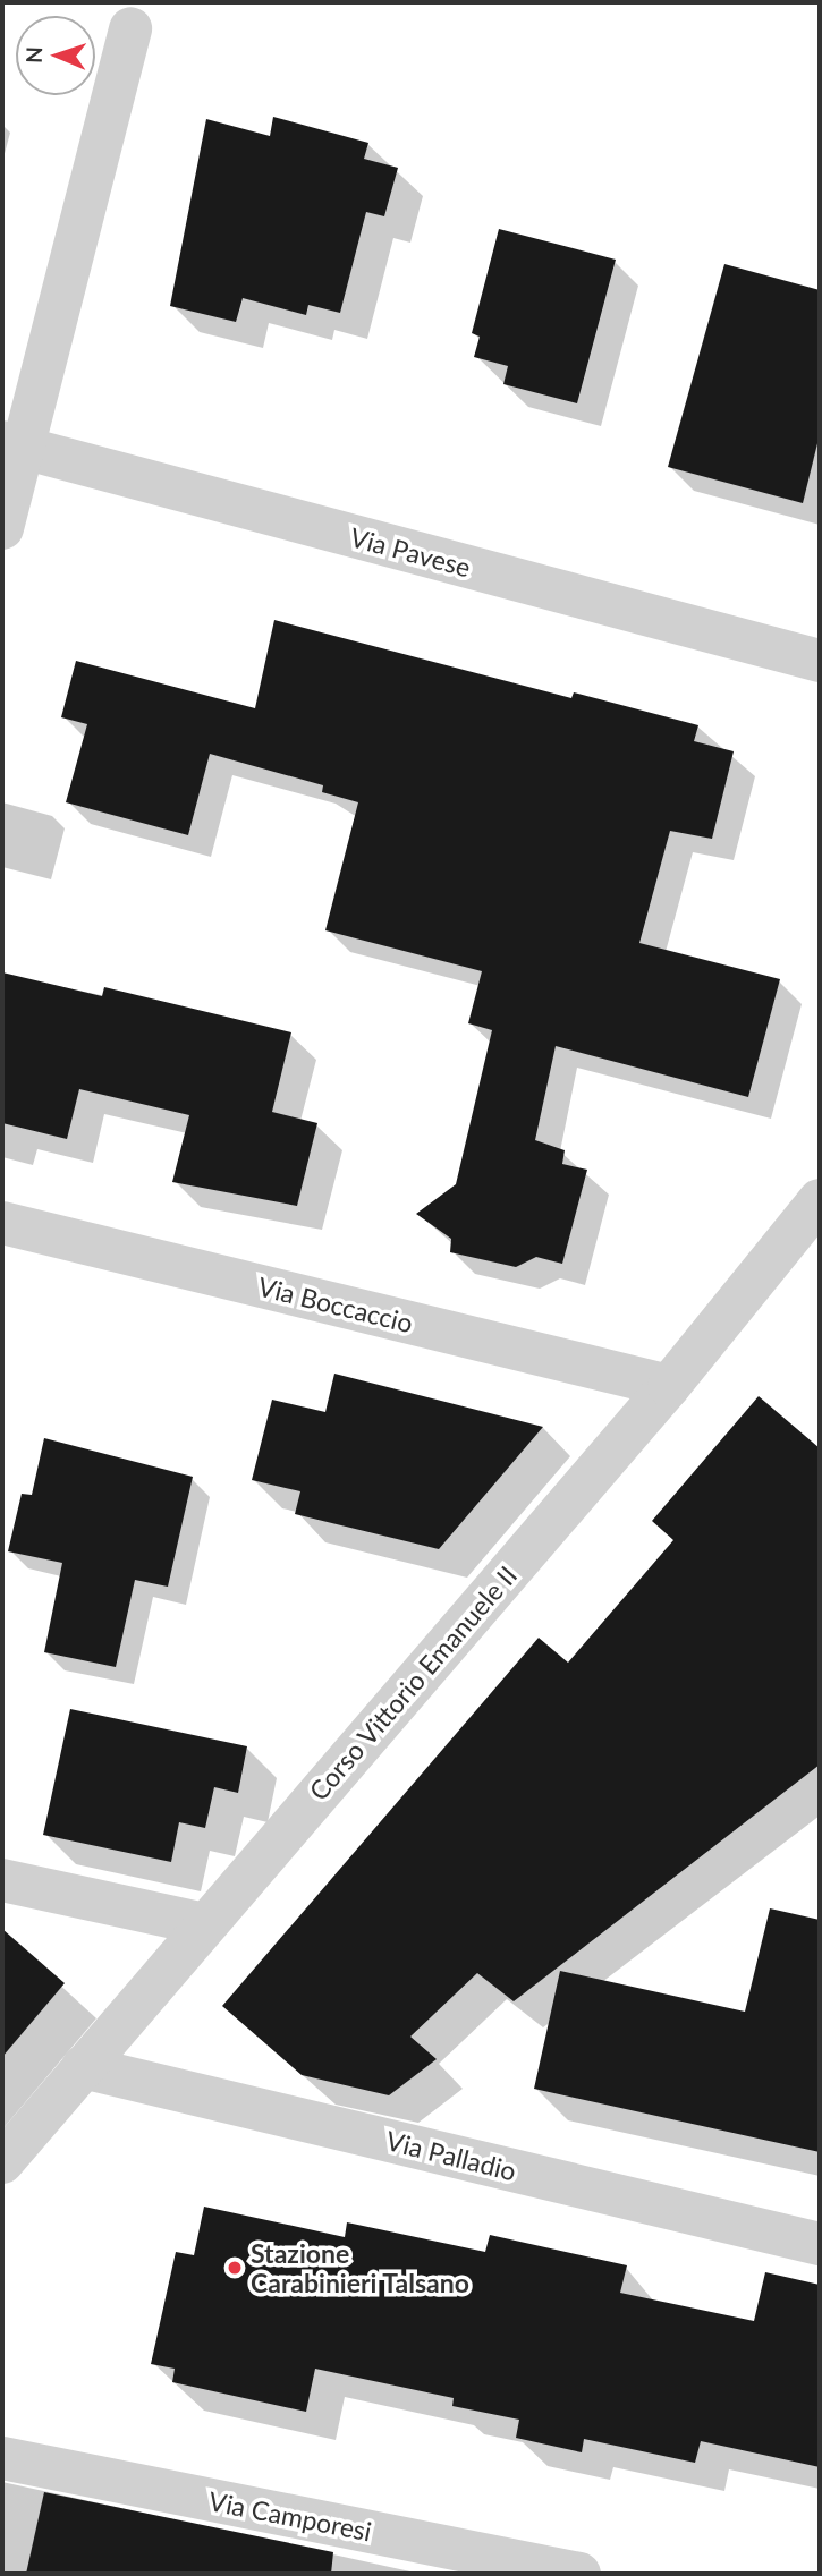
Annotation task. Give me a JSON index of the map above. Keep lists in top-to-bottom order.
{
  "streets": {
    "street": [
      "Via Pavese",
      "Via Boccaccio",
      "Corso Vittorio Emanuele II",
      "Via Palladio",
      "Via Camporesi"
    ]
  },
  "crossings": [
    ["Via Boccaccio", "Corso Vittorio Emanuele II"],
    ["Corso Vittorio Emanuele II", "Via Palladio"]
  ],
  "places": ["Stazione Carabinieri Talsano"],
  "north": "left"
}
